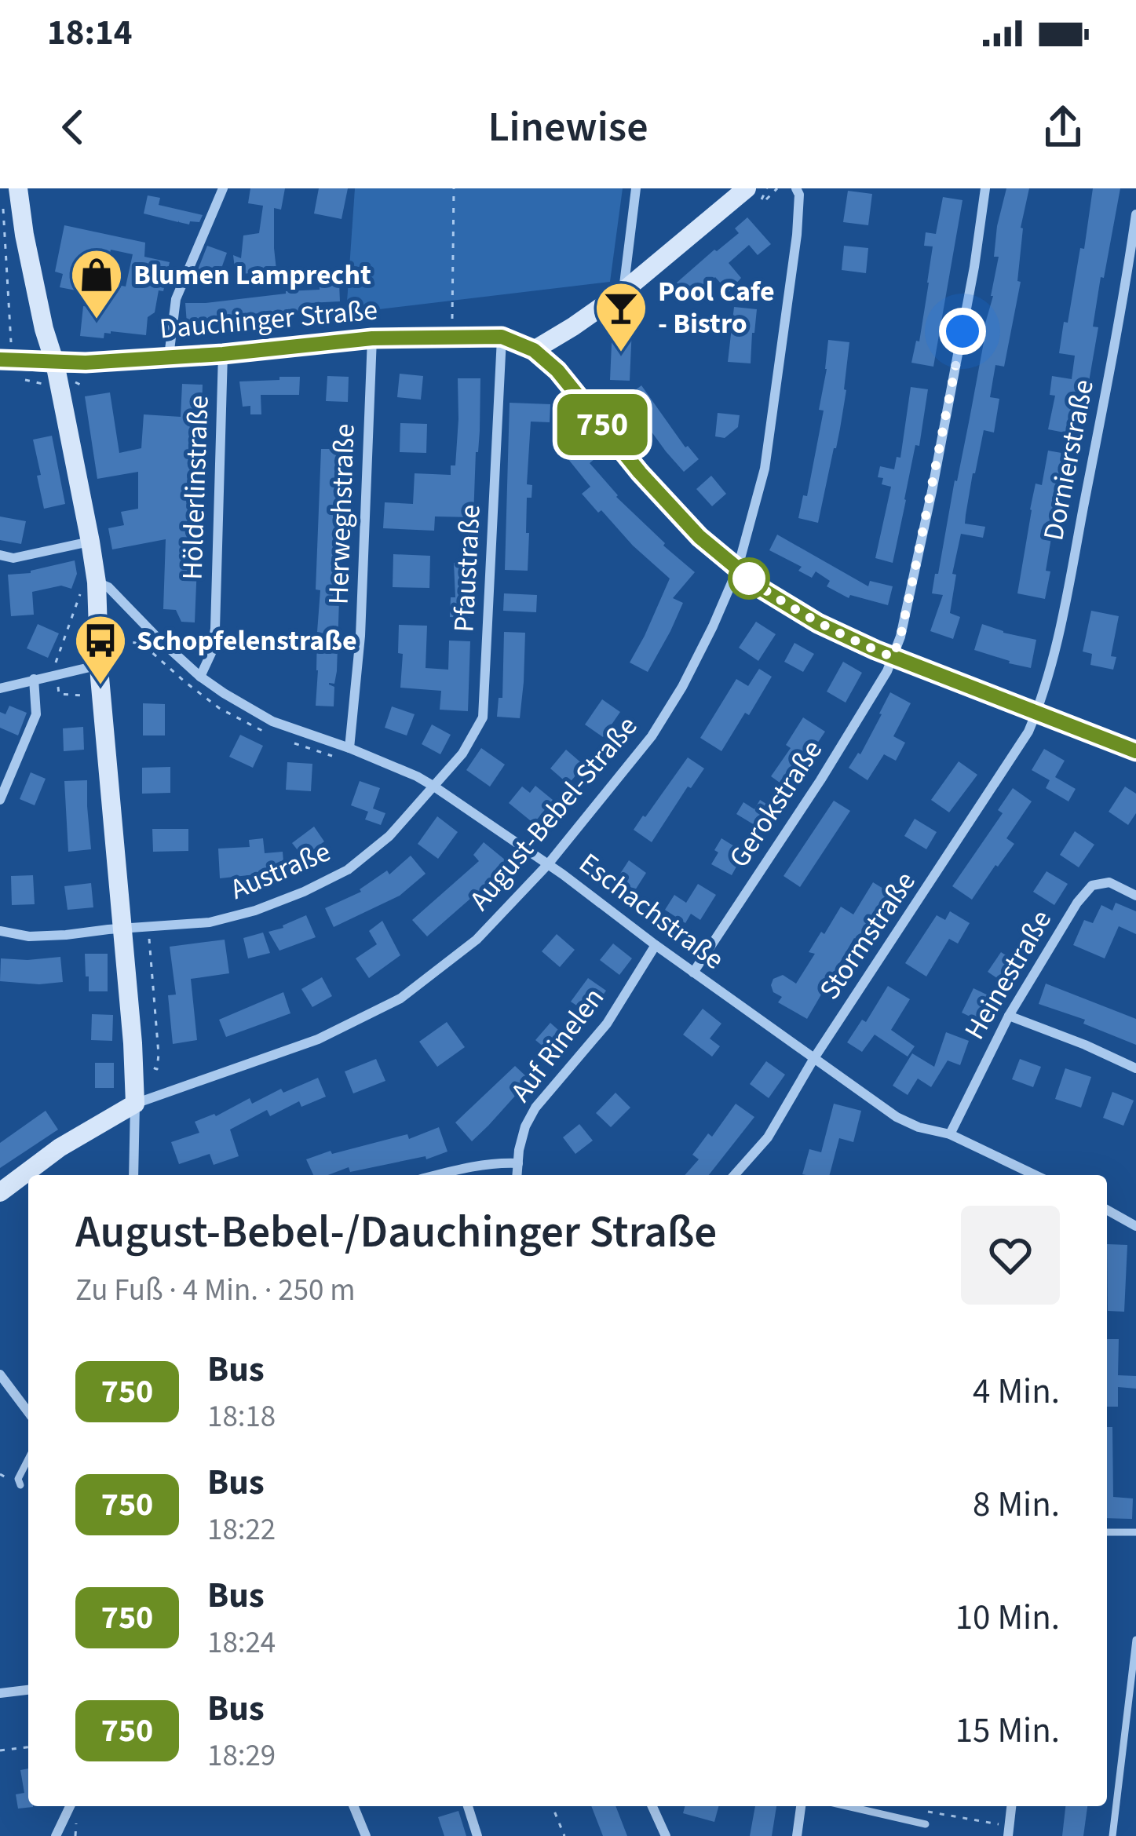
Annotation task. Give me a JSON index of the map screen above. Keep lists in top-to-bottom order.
{
  "streets": {
    "street": [
      "Dauchinger Straße",
      "Dornierstraße",
      "Hölderlinstraße",
      "Herweghstraße",
      "Pfaustraße",
      "Gerokstraße",
      "August-Bebel-Straße",
      "Austraße",
      "Eschachstraße",
      "Stormstraße",
      "Heinestraße",
      "Auf Rinelen"
    ]
  },
  "crossings": [
    ["Dauchinger Straße", "Dornierstraße"],
    ["Dauchinger Straße", "Hölderlinstraße"],
    ["Dauchinger Straße", "Herweghstraße"],
    ["Dauchinger Straße", "Pfaustraße"],
    ["Dauchinger Straße", "Gerokstraße"],
    ["Dauchinger Straße", "August-Bebel-Straße"],
    ["Dauchinger Straße", "Stormstraße"],
    ["Dornierstraße", "Stormstraße"],
    ["Hölderlinstraße", "Eschachstraße"],
    ["Herweghstraße", "Eschachstraße"],
    ["Pfaustraße", "Austraße"],
    ["Pfaustraße", "Eschachstraße"],
    ["Gerokstraße", "Eschachstraße"],
    ["August-Bebel-Straße", "Eschachstraße"],
    ["Austraße", "Eschachstraße"],
    ["Eschachstraße", "Stormstraße"],
    ["Eschachstraße", "Heinestraße"],
    ["Eschachstraße", "Auf Rinelen"]
  ],
  "places": {
    "shop": ["Blumen Lamprecht"],
    "bar": ["Pool Cafe - Bistro"],
    "bus stop": ["Schopfelenstraße"]
  },
  "lines": ["bus line 750"],
  "page": {
    "status": "18:14",
    "header": "Linewise",
    "on_map": "750",
    "heading": ["August-Bebel-/Dauchinger Straße", "Zu Fuß · 4 Min. · 250 m"],
    "list": [
      {
        "mark": "750",
        "name": "Bus",
        "note": "18:18",
        "value": "4 Min."
      },
      {
        "mark": "750",
        "name": "Bus",
        "note": "18:22",
        "value": "8 Min."
      },
      {
        "mark": "750",
        "name": "Bus",
        "note": "18:24",
        "value": "10 Min."
      },
      {
        "mark": "750",
        "name": "Bus",
        "note": "18:29",
        "value": "15 Min."
      }
    ]
  }
}
